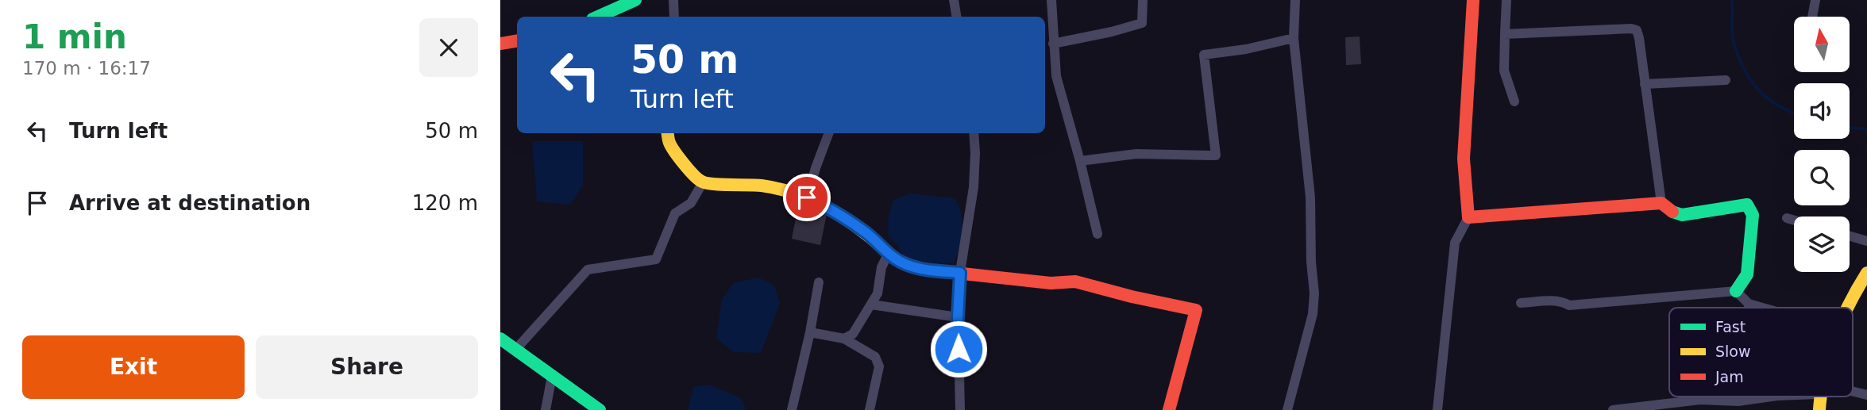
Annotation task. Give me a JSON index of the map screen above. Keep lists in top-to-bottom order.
{
  "legend": ["Fast", "Slow", "Jam"],
  "north": "top",
  "page": {
    "heading": ["1 min", "170 m · 16:17"],
    "turn": ["50 m", "Turn left"],
    "list": [
      {
        "name": "Turn left",
        "value": "50 m"
      },
      {
        "name": "Arrive at destination",
        "value": "120 m"
      }
    ],
    "buttons": ["Exit", "Share"]
  }
}
